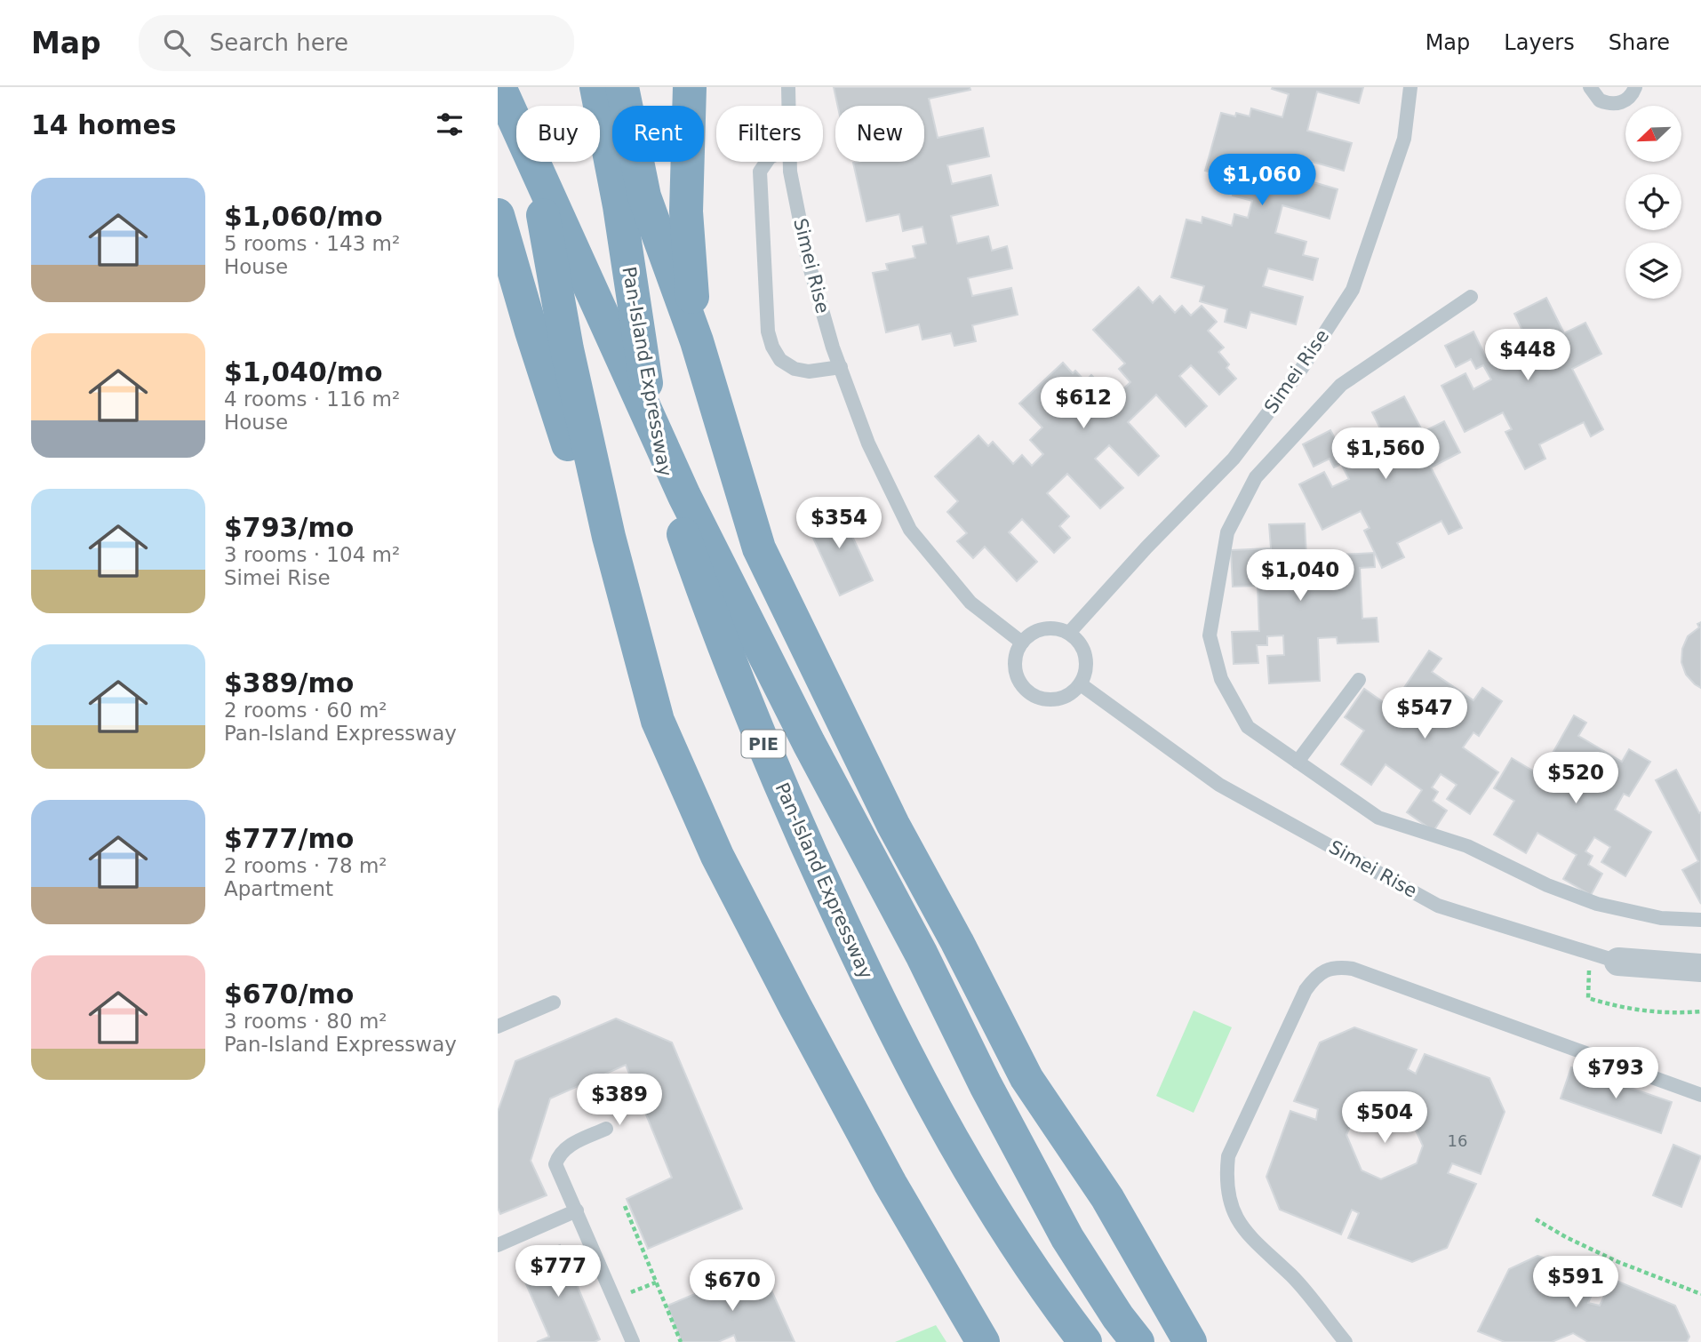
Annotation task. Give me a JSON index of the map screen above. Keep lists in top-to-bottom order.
{
  "streets": {
    "highway": ["Pan-Island Expressway", "PIE"],
    "street": ["Simei Rise"]
  },
  "house_numbers": ["16"],
  "north": "bottom left",
  "page": {
    "header": "Map",
    "search": "Search here",
    "nav": ["Map", "Layers", "Share"],
    "heading": "14 homes",
    "chip": [
      "Buy",
      "Rent",
      "Filters",
      "New"
    ],
    "price": [
      "$1,060",
      "$448",
      "$612",
      "$1,560",
      "$354",
      "$1,040",
      "$547",
      "$520",
      "$793",
      "$389",
      "$504",
      "$777",
      "$591",
      "$670"
    ],
    "list": [
      {
        "name": "$1,060/mo",
        "note": "5 rooms · 143 m² · House"
      },
      {
        "name": "$1,040/mo",
        "note": "4 rooms · 116 m² · House"
      },
      {
        "name": "$793/mo",
        "note": "3 rooms · 104 m² · Simei Rise"
      },
      {
        "name": "$389/mo",
        "note": "2 rooms · 60 m² · Pan-Island Expressway"
      },
      {
        "name": "$777/mo",
        "note": "2 rooms · 78 m² · Apartment"
      },
      {
        "name": "$670/mo",
        "note": "3 rooms · 80 m² · Pan-Island Expressway"
      }
    ]
  }
}
